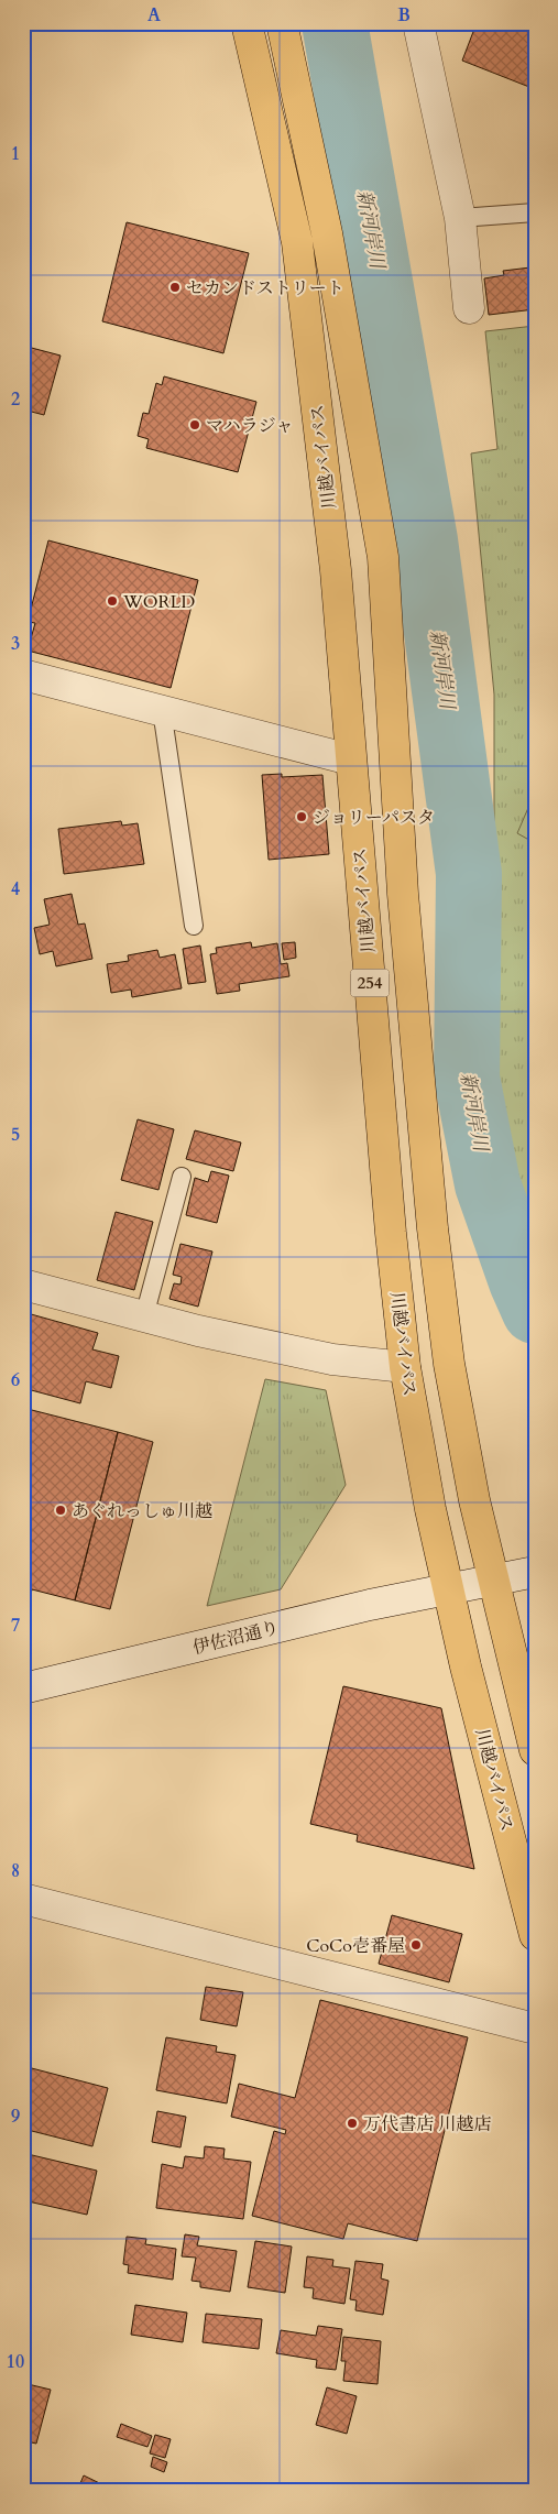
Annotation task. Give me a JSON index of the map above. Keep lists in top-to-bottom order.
{
  "streets": {
    "highway": ["川越バイパス", "254"],
    "street": ["伊佐沼通り"]
  },
  "crossings": [
    ["川越バイパス", "伊佐沼通り"],
    ["254", "伊佐沼通り"]
  ],
  "water": ["新河岸川"],
  "places": [
    "セカンドストリート",
    "マハラジャ",
    "WORLD",
    "ジョリーパスタ",
    "あぐれっしゅ川越",
    "CoCo壱番屋",
    "万代書店 川越店"
  ],
  "grid": {
    "columns": ["A", "B"],
    "rows": [
      "1",
      "2",
      "3",
      "4",
      "5",
      "6",
      "7",
      "8",
      "9",
      "10"
    ]
  }
}
